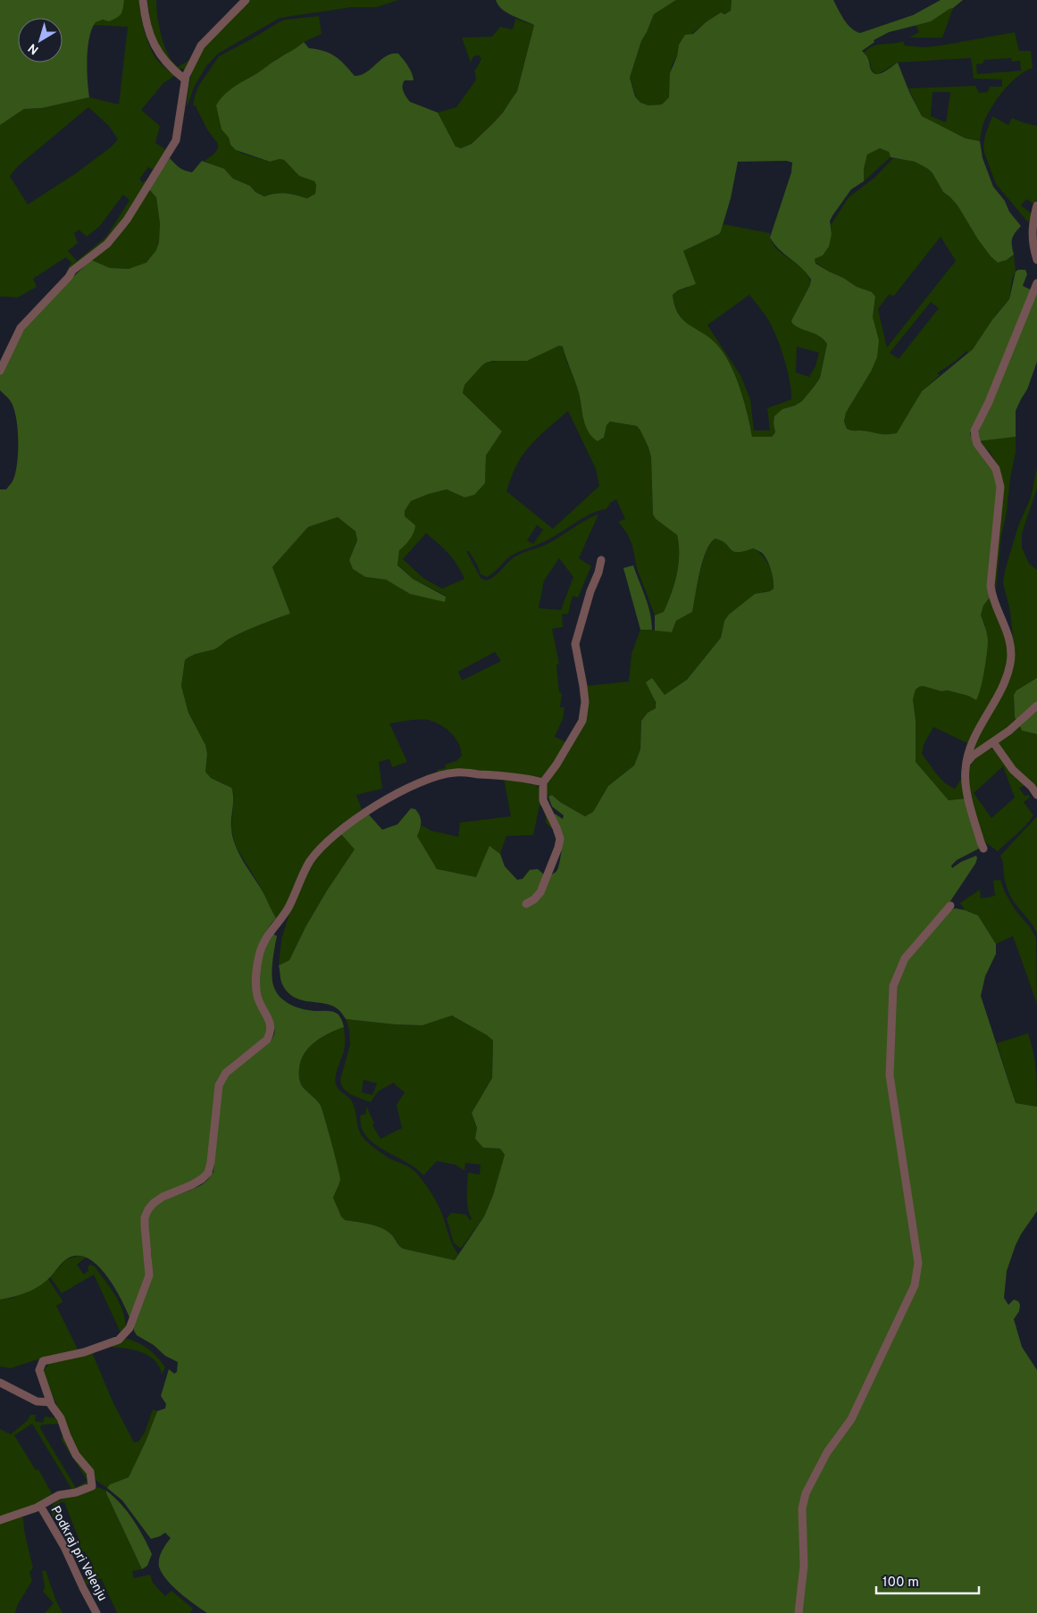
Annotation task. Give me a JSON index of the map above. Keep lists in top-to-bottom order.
{
  "streets": {
    "street": ["Podkraj pri Velenju"]
  },
  "scale_bar": "100 m",
  "north": "bottom left"
}
